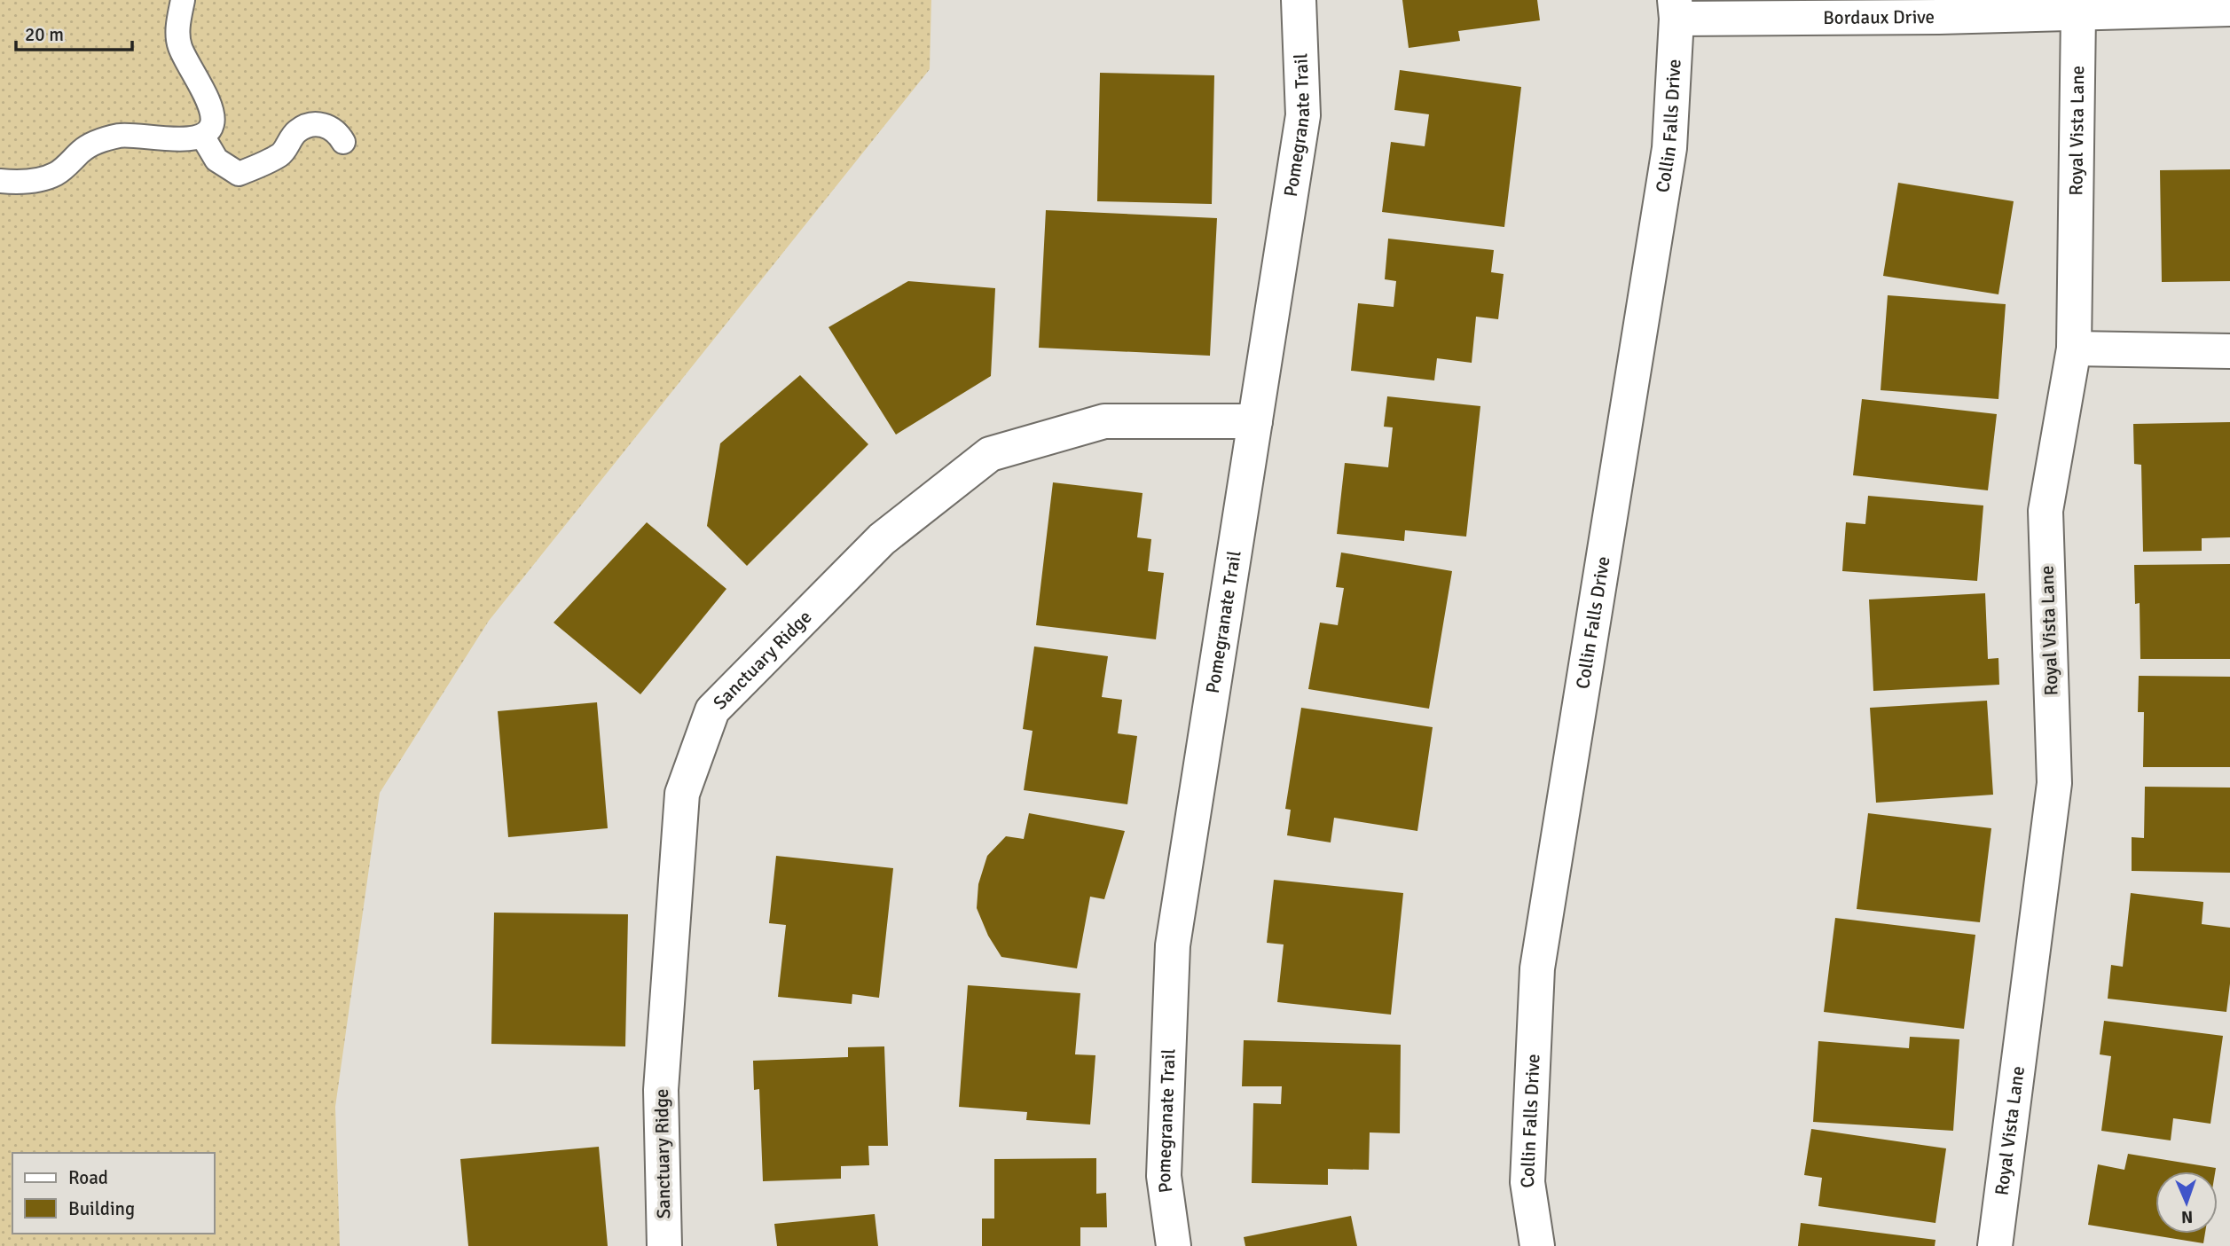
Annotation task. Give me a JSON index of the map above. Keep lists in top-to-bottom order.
{
  "streets": {
    "street": [
      "Bordaux Drive",
      "Pomegranate Trail",
      "Collin Falls Drive",
      "Royal Vista Lane",
      "Sanctuary Ridge"
    ]
  },
  "crossings": [
    ["Bordaux Drive", "Collin Falls Drive"],
    ["Bordaux Drive", "Royal Vista Lane"],
    ["Pomegranate Trail", "Sanctuary Ridge"]
  ],
  "legend": ["Road", "Building"],
  "scale_bar": "20 m",
  "north": "bottom"
}
